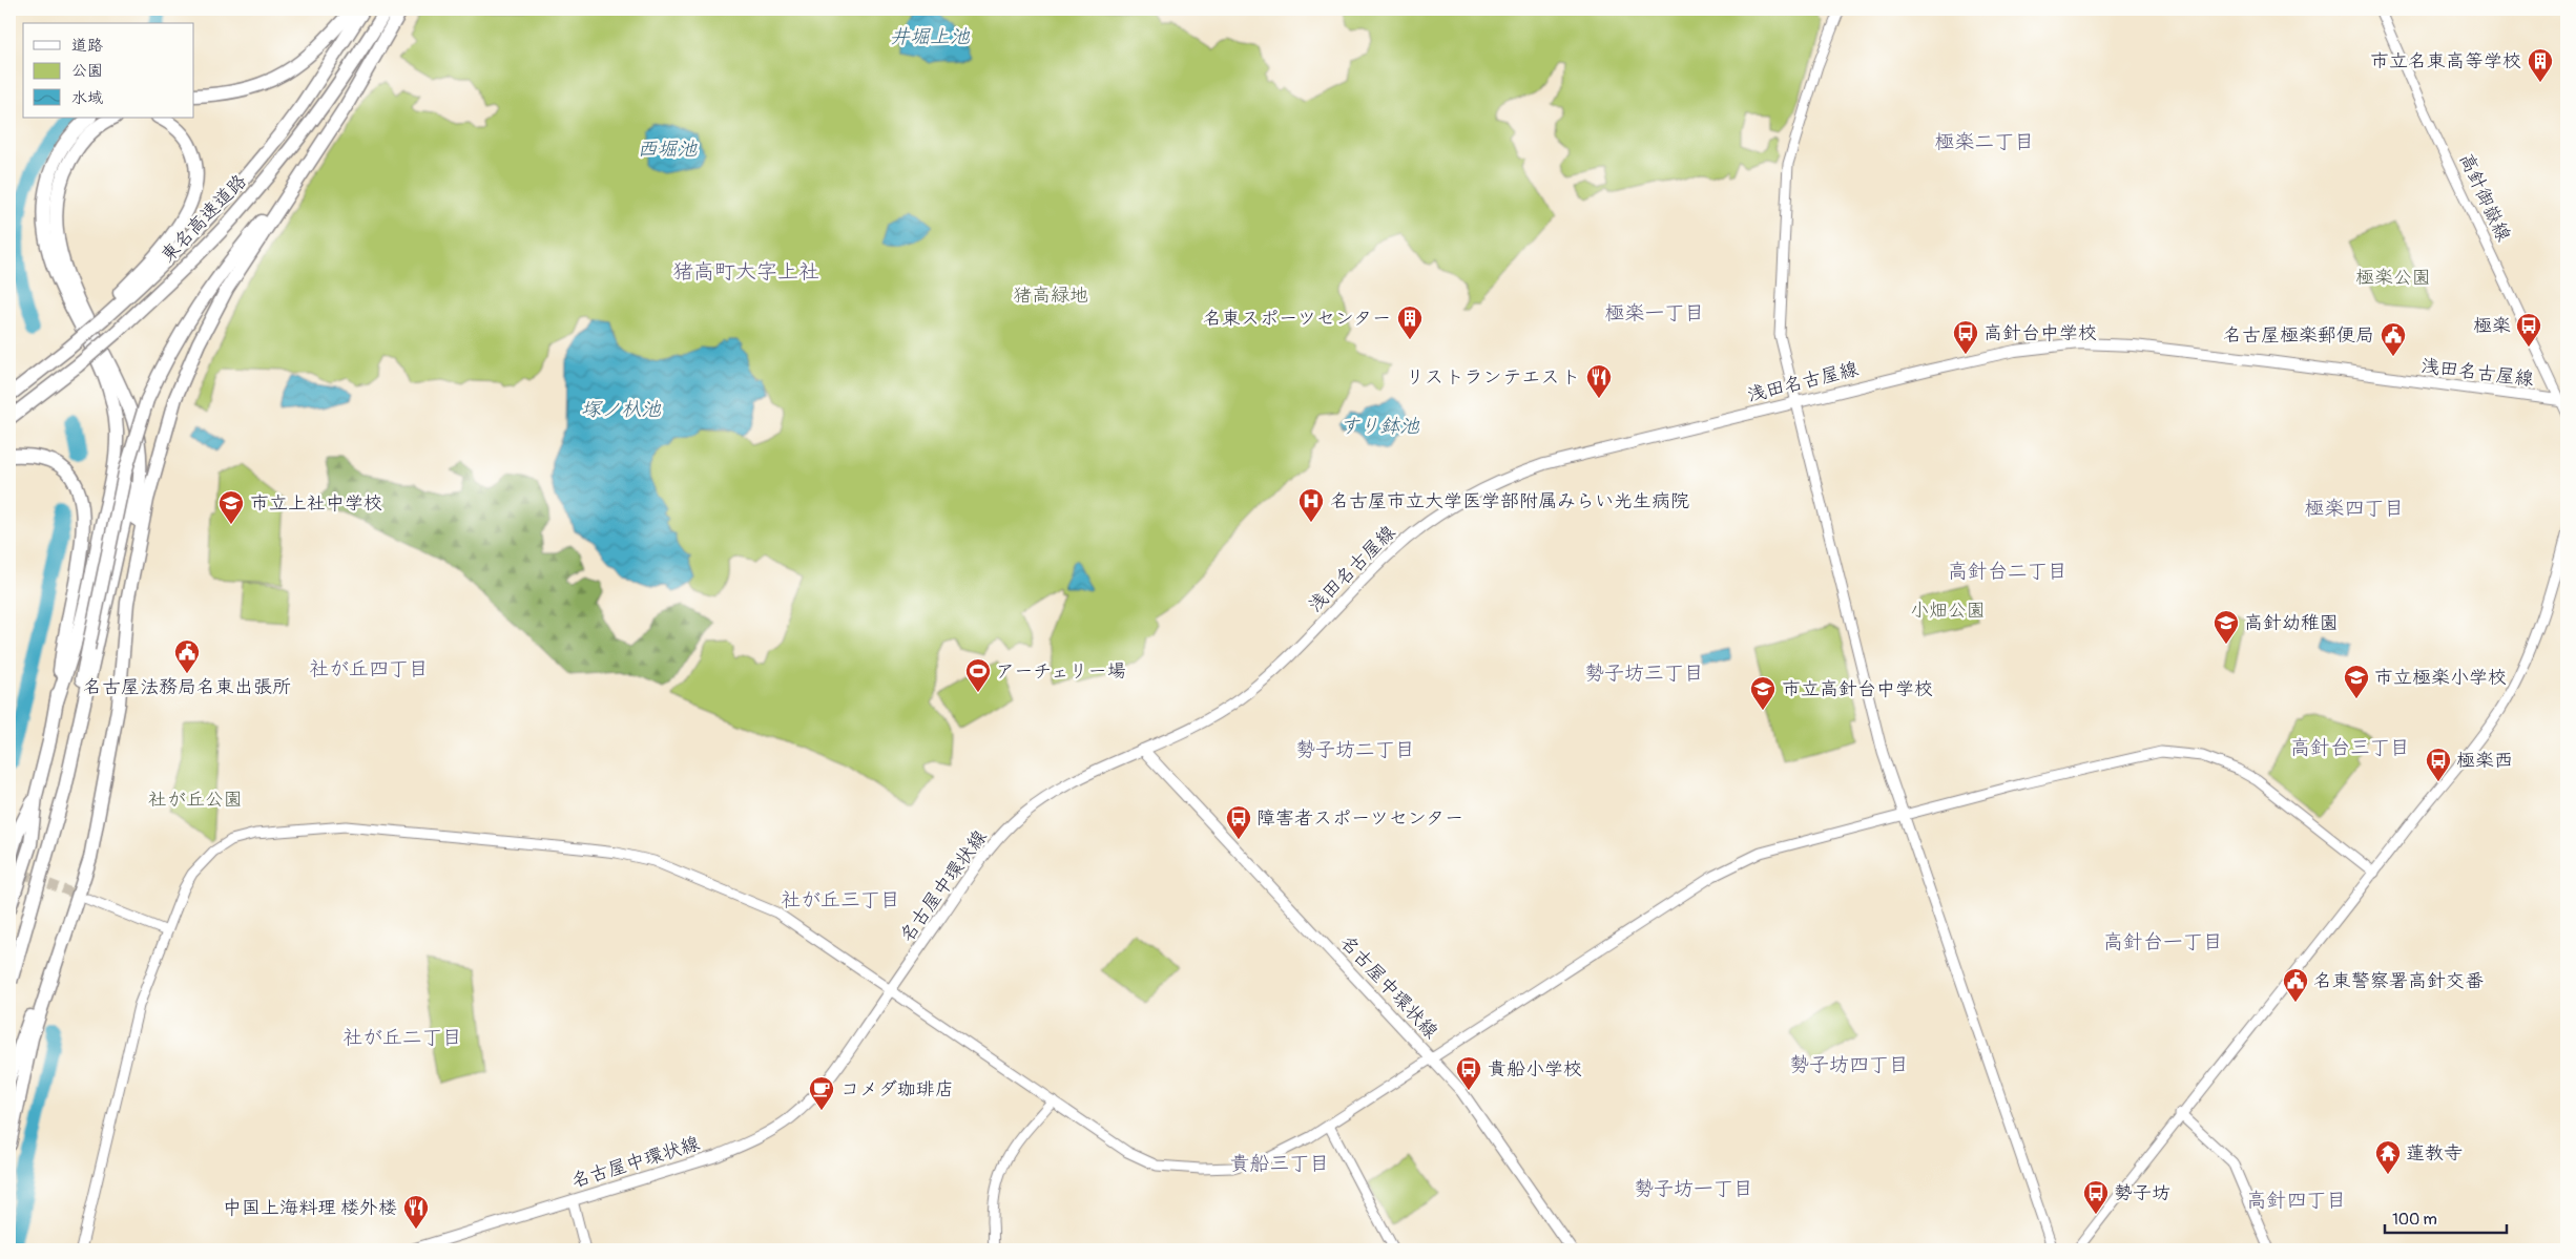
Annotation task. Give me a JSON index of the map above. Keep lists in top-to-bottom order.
{
  "streets": {
    "highway": ["東名高速道路"],
    "main road": ["浅田名古屋線", "名古屋中環状線"],
    "street": ["高針御嶽線"]
  },
  "crossings": [
    ["高針御嶽線", "浅田名古屋線"],
    ["浅田名古屋線", "名古屋中環状線"]
  ],
  "districts": [
    "極楽二丁目",
    "猪高町大字上社",
    "極楽一丁目",
    "極楽四丁目",
    "高針台二丁目",
    "社が丘四丁目",
    "勢子坊三丁目",
    "高針台三丁目",
    "勢子坊二丁目",
    "社が丘三丁目",
    "高針台一丁目",
    "社が丘二丁目",
    "勢子坊四丁目",
    "貴船三丁目",
    "勢子坊一丁目",
    "高針四丁目"
  ],
  "water": [
    "井堀上池",
    "西堀池",
    "塚ノ杁池",
    "すり鉢池"
  ],
  "parks": [
    "極楽公園",
    "猪高緑地",
    "小畑公園",
    "社が丘公園"
  ],
  "places": {
    "building": ["市立名東高等学校", "名東スポーツセンター"],
    "bus stop": [
      "極楽",
      "高針台中学校",
      "極楽西",
      "障害者スポーツセンター",
      "貴船小学校",
      "勢子坊"
    ],
    "public building": ["名古屋極楽郵便局", "名古屋法務局名東出張所", "名東警察署高針交番"],
    "restaurant": ["リストランテエスト", "中国上海料理 楼外楼"],
    "hospital": ["名古屋市立大学医学部附属みらい光生病院"],
    "school or university": [
      "市立上社中学校",
      "高針幼稚園",
      "市立極楽小学校",
      "市立高針台中学校"
    ],
    "sports": ["アーチェリー場"],
    "cafe": ["コメダ珈琲店"],
    "temple": ["蓮教寺"]
  },
  "legend": ["道路", "公園", "水域"],
  "scale_bar": "100 m"
}
